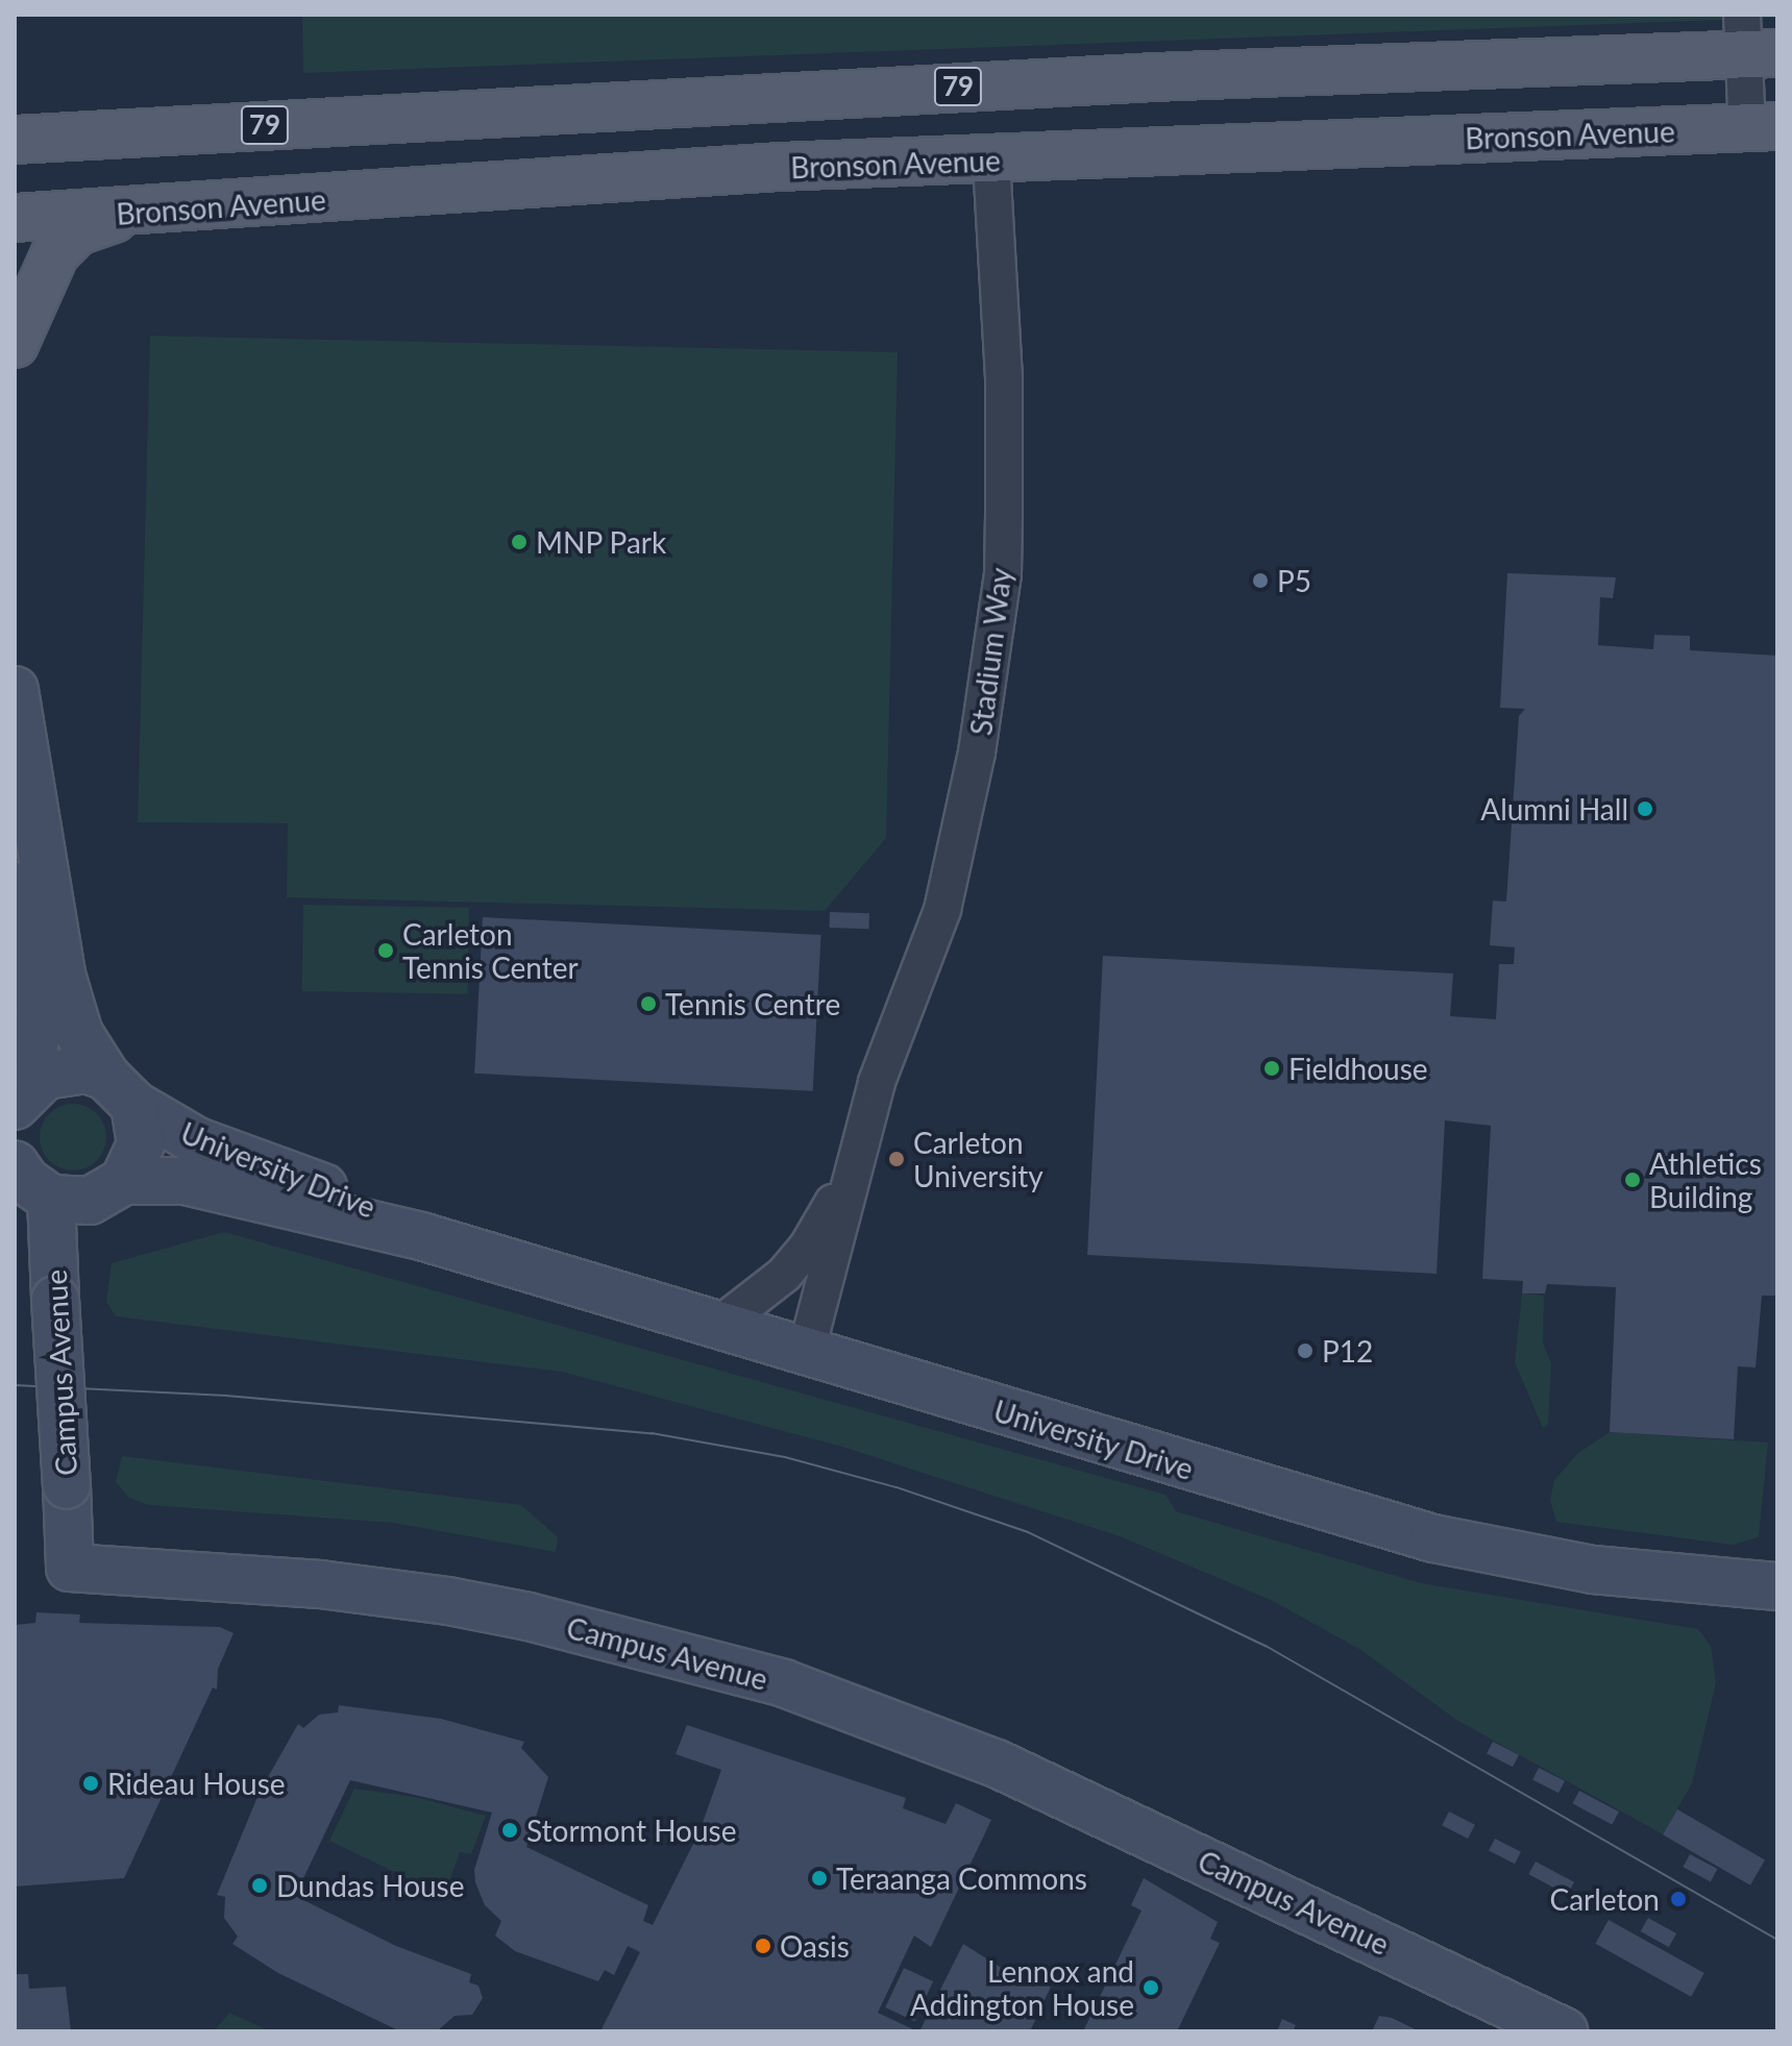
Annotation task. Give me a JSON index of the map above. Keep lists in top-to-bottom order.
{
  "streets": {
    "main road": ["79", "Bronson Avenue"],
    "street": ["Stadium Way", "University Drive", "Campus Avenue"]
  },
  "crossings": [
    ["Bronson Avenue", "Stadium Way"],
    ["Stadium Way", "University Drive"]
  ],
  "places": [
    "MNP Park",
    "P5",
    "Alumni Hall",
    "Carleton Tennis Center",
    "Tennis Centre",
    "Fieldhouse",
    "Carleton University",
    "Athletics Building",
    "P12",
    "Rideau House",
    "Stormont House",
    "Teraanga Commons",
    "Dundas House",
    "Carleton",
    "Oasis",
    "Lennox and Addington House"
  ]
}
